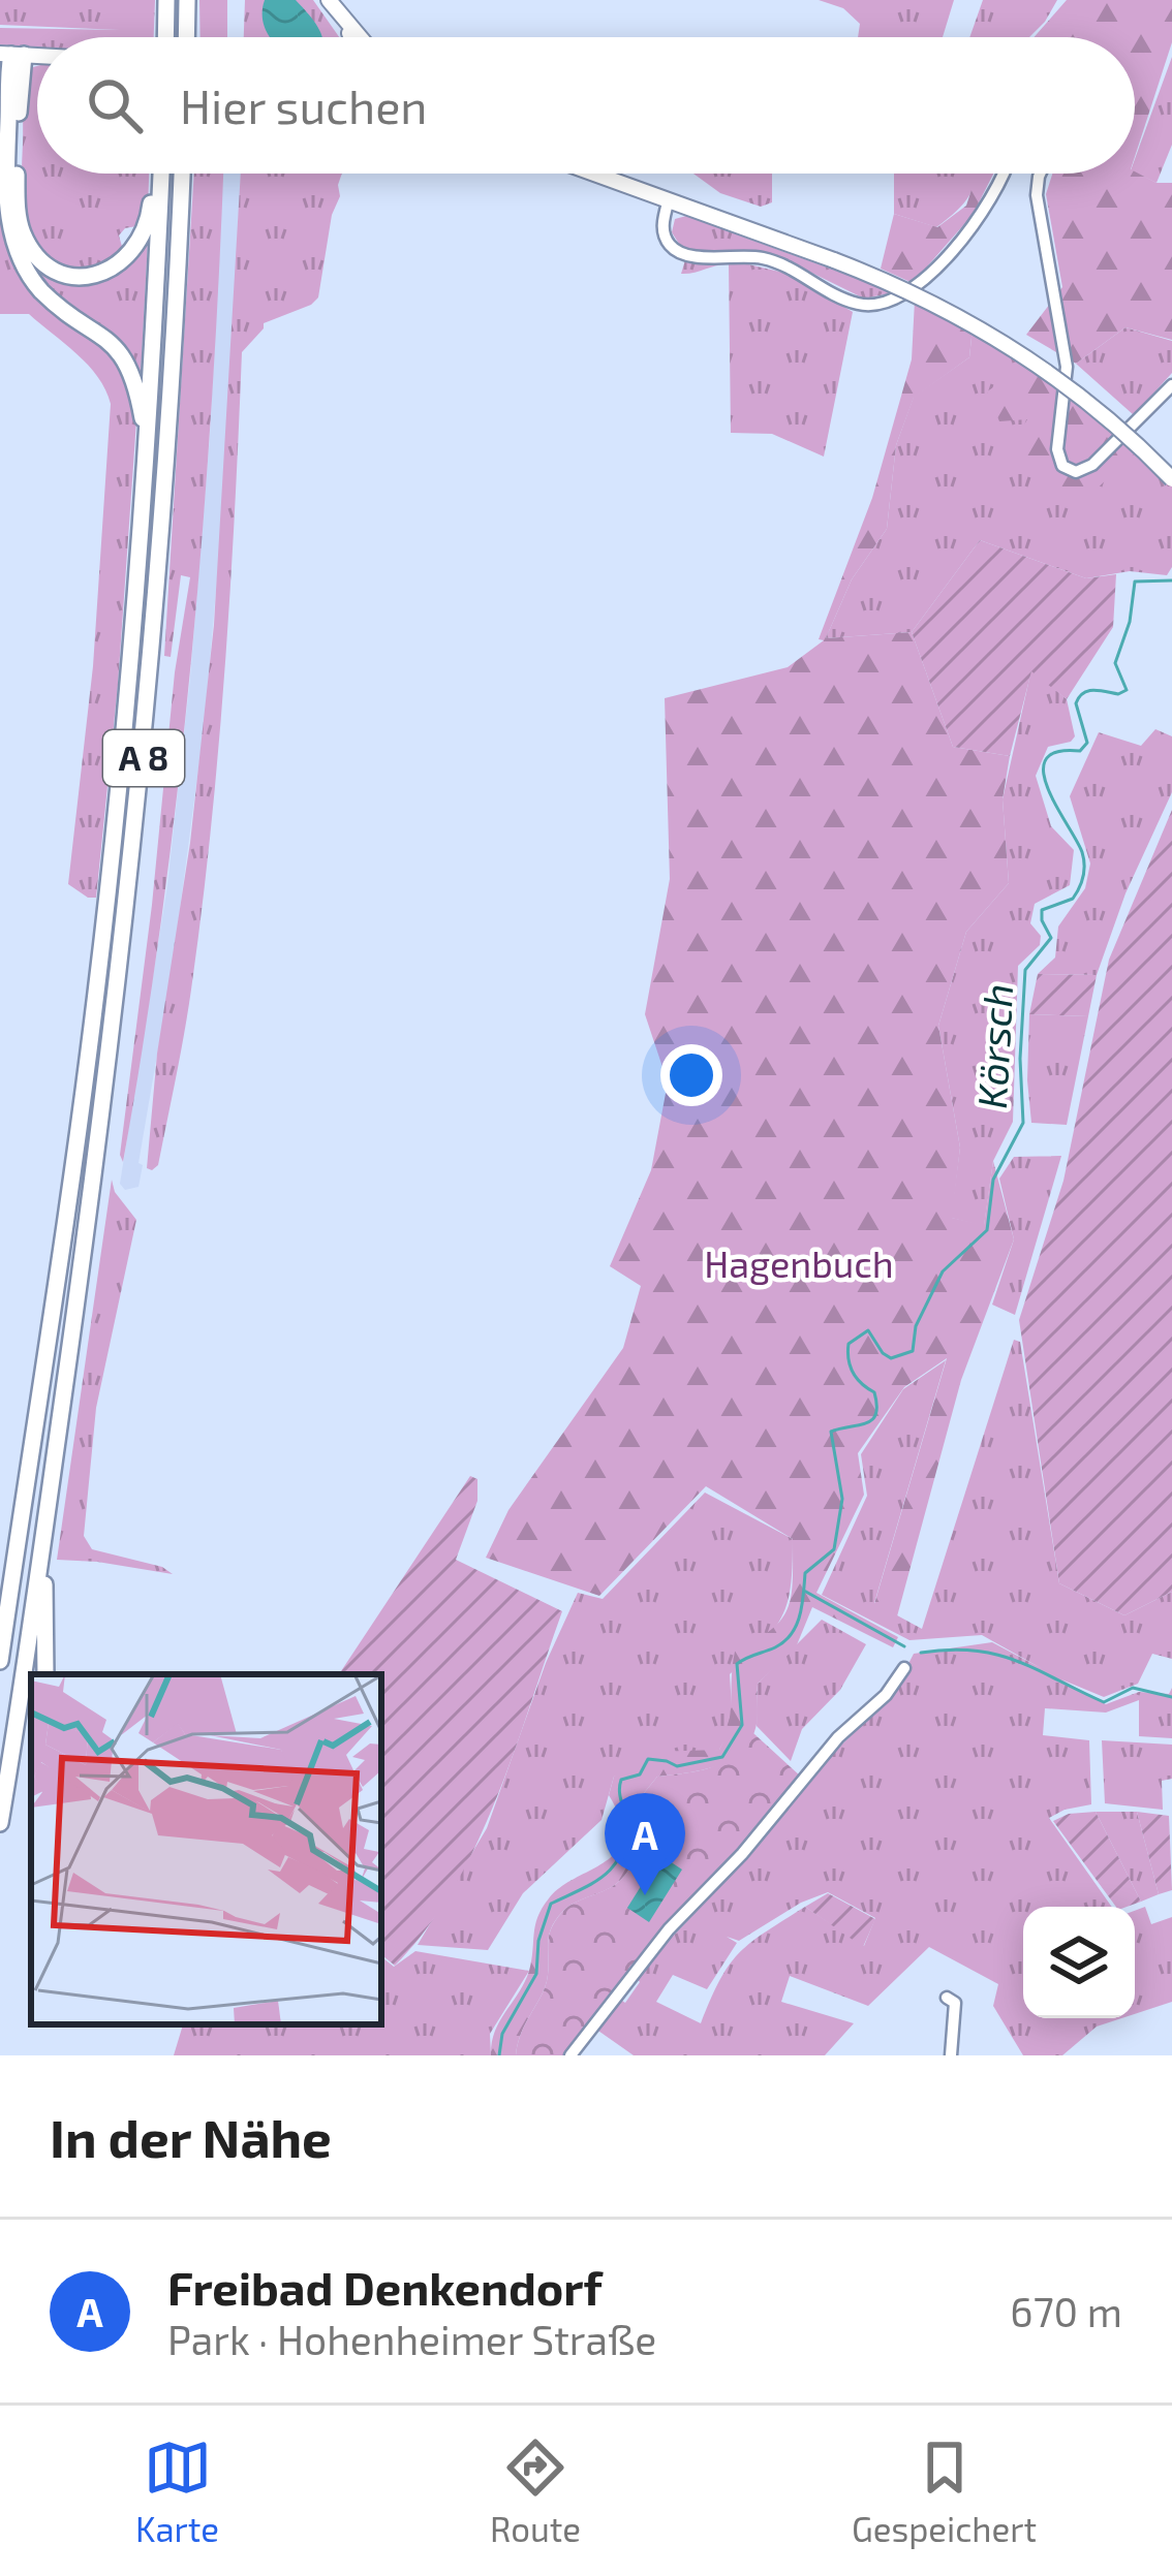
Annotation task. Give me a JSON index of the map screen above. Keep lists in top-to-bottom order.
{
  "streets": {
    "highway": ["A 8"]
  },
  "water": ["Körsch"],
  "parks": ["Hagenbuch"],
  "page": {
    "search": "Hier suchen",
    "pins": "A",
    "heading": "In der Nähe",
    "list": [
      {
        "mark": "A",
        "name": "Freibad Denkendorf",
        "note": "Park · Hohenheimer Straße",
        "value": "670 m"
      }
    ],
    "nav": ["Karte", "Route", "Gespeichert"]
  }
}
